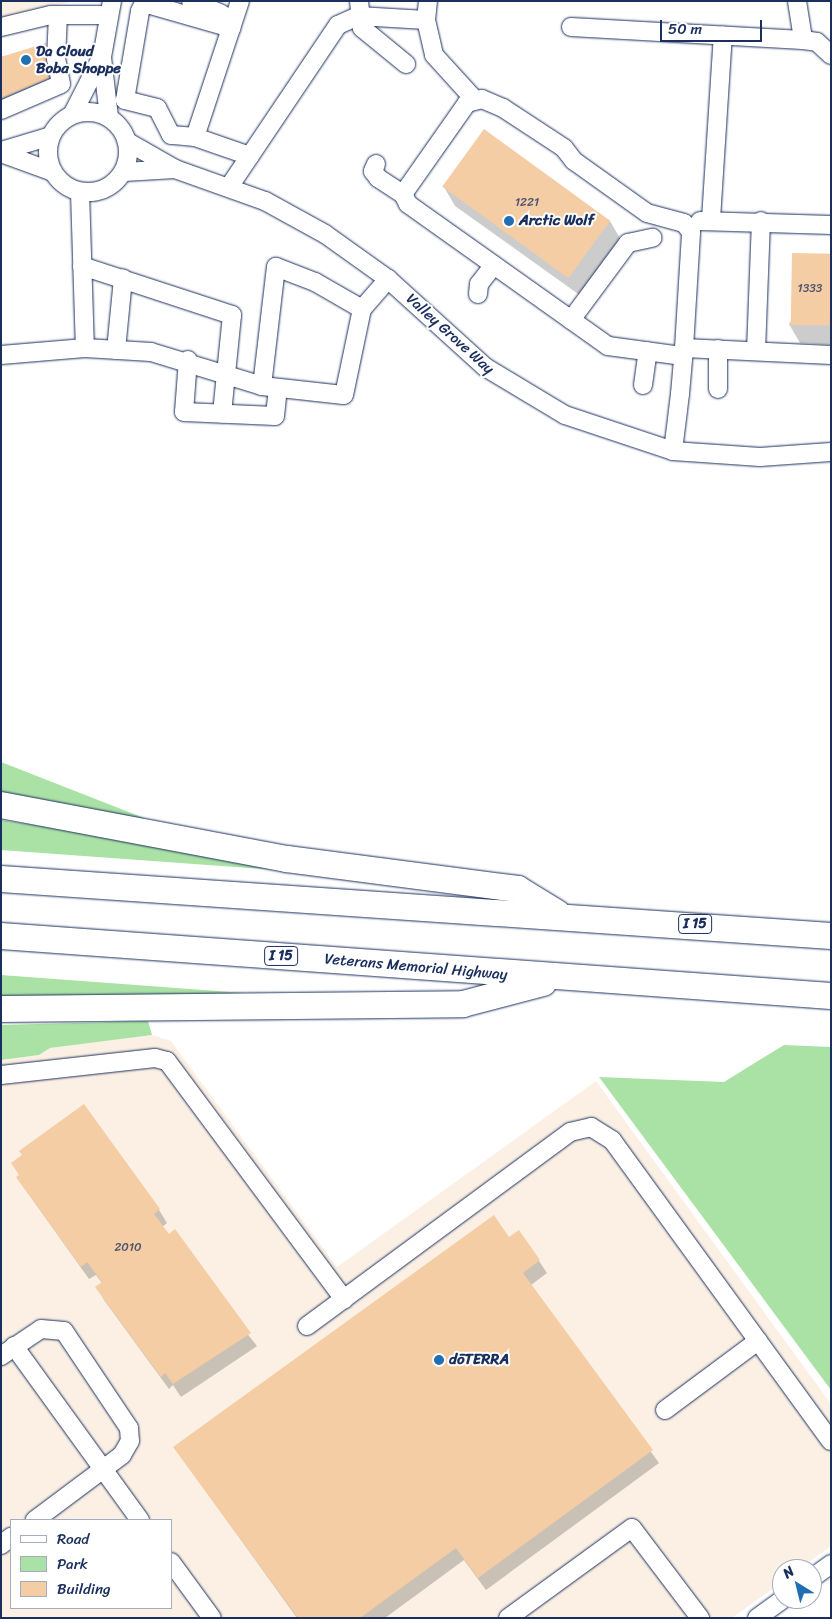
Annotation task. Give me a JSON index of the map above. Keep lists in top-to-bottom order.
{
  "streets": {
    "highway": ["I 15", "Veterans Memorial Highway"],
    "street": ["Valley Grove Way"]
  },
  "places": ["Da Cloud Boba Shoppe", "Arctic Wolf", "dōTERRA"],
  "house_numbers": ["1221", "1333", "2010"],
  "legend": ["Road", "Park", "Building"],
  "scale_bar": "50 m",
  "north": "top left"
}
